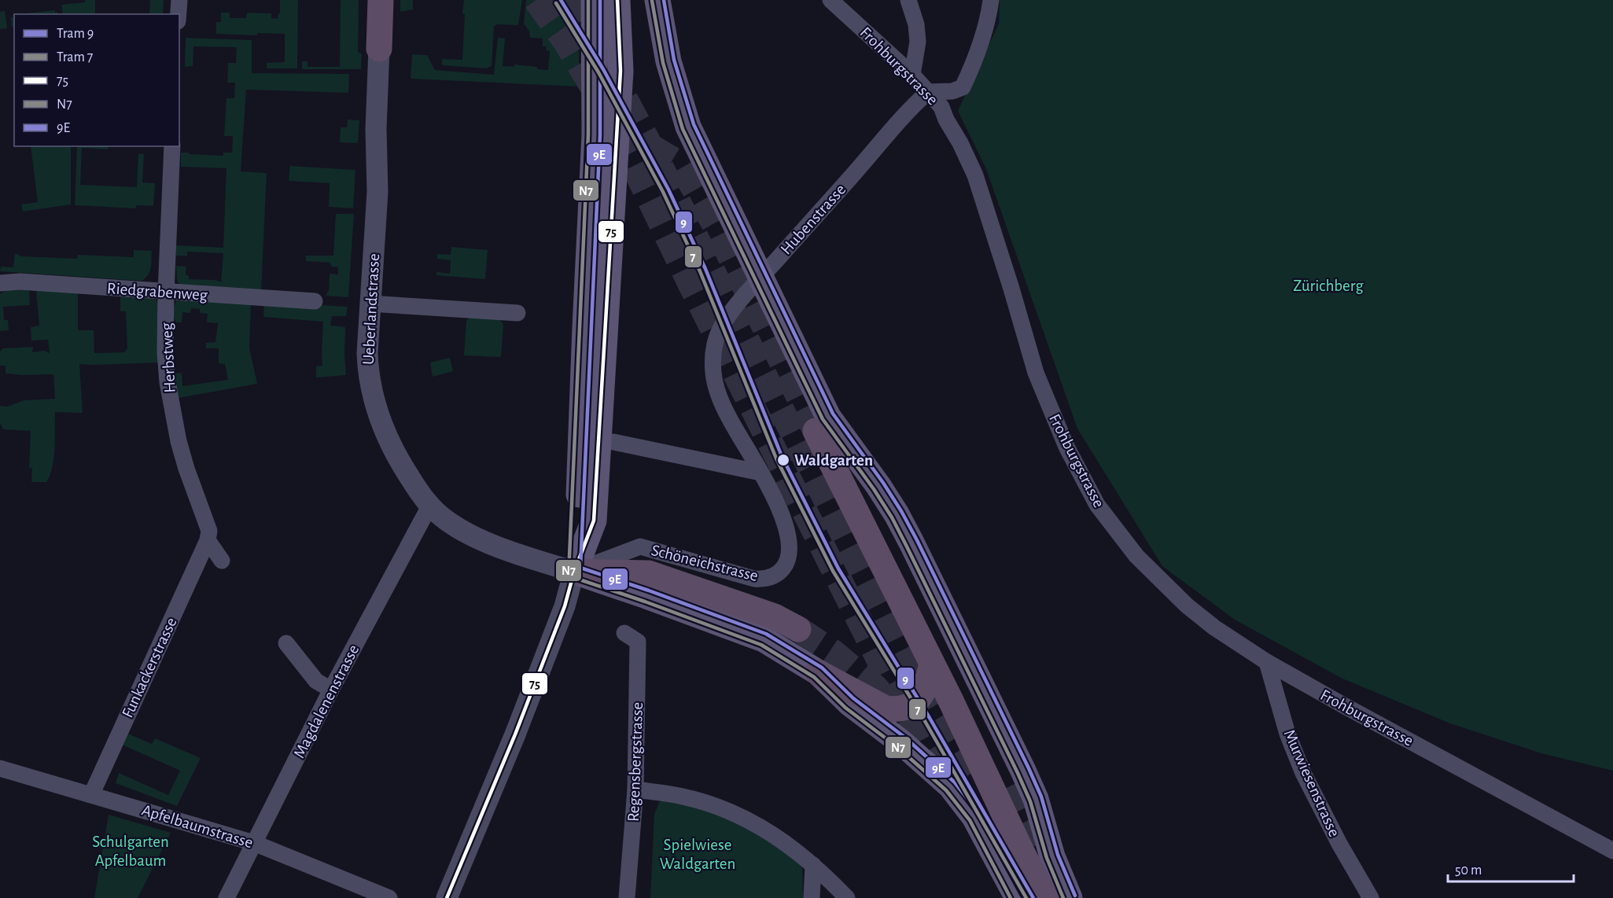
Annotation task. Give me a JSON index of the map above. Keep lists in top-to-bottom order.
{
  "streets": {
    "main road": ["Ueberlandstrasse"],
    "street": [
      "Frohburgstrasse",
      "Hubenstrasse",
      "Riedgrabenweg",
      "Herbstweg",
      "Schöneichstrasse",
      "Funkackerstrasse",
      "Magdalenenstrasse",
      "Regensbergstrasse",
      "Murwiesenstrasse",
      "Apfelbaumstrasse"
    ]
  },
  "crossings": [
    ["Frohburgstrasse", "Hubenstrasse"],
    ["Frohburgstrasse", "Murwiesenstrasse"],
    ["Hubenstrasse", "Schöneichstrasse"],
    ["Riedgrabenweg", "Herbstweg"],
    ["Ueberlandstrasse", "Schöneichstrasse"],
    ["Ueberlandstrasse", "Magdalenenstrasse"],
    ["Herbstweg", "Funkackerstrasse"],
    ["Funkackerstrasse", "Apfelbaumstrasse"],
    ["Magdalenenstrasse", "Apfelbaumstrasse"]
  ],
  "parks": ["Zürichberg", "Schulgarten Apfelbaum", "Spielwiese Waldgarten"],
  "places": ["Waldgarten"],
  "lines": [
    "tram line 9",
    "transit line 75",
    "transit line N7",
    "transit line 9E",
    "tram line 7"
  ],
  "legend": [
    "Tram 9",
    "Tram 7",
    "75",
    "N7",
    "9E"
  ],
  "scale_bar": "50 m"
}
